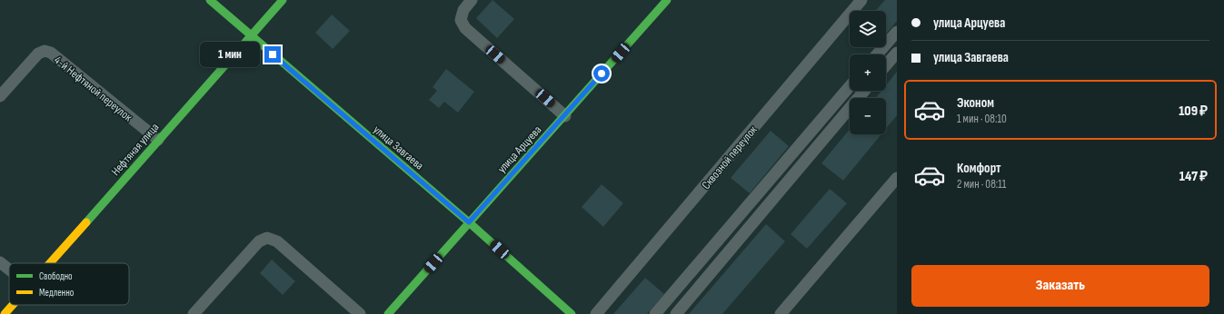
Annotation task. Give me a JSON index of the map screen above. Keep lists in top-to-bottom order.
{
  "streets": {
    "street": [
      "4-й Нефтяной переулок",
      "улица Завгаева",
      "Нефтяная улица",
      "улица Арцуева",
      "Сквозной переулок"
    ]
  },
  "crossings": [
    ["4-й Нефтяной переулок", "Нефтяная улица"],
    ["улица Завгаева", "Нефтяная улица"],
    ["улица Завгаева", "улица Арцуева"]
  ],
  "legend": ["Свободно", "Медленно"],
  "page": {
    "banner": ["улица Арцуева", "улица Завгаева"],
    "map_buttons": ["+", "−"],
    "bubble": "1 мин",
    "list": [
      {
        "name": "Эконом",
        "note": "1 мин · 08:10",
        "value": "109 ₽"
      },
      {
        "name": "Комфорт",
        "note": "2 мин · 08:11",
        "value": "147 ₽"
      }
    ],
    "buttons": "Заказать"
  }
}
